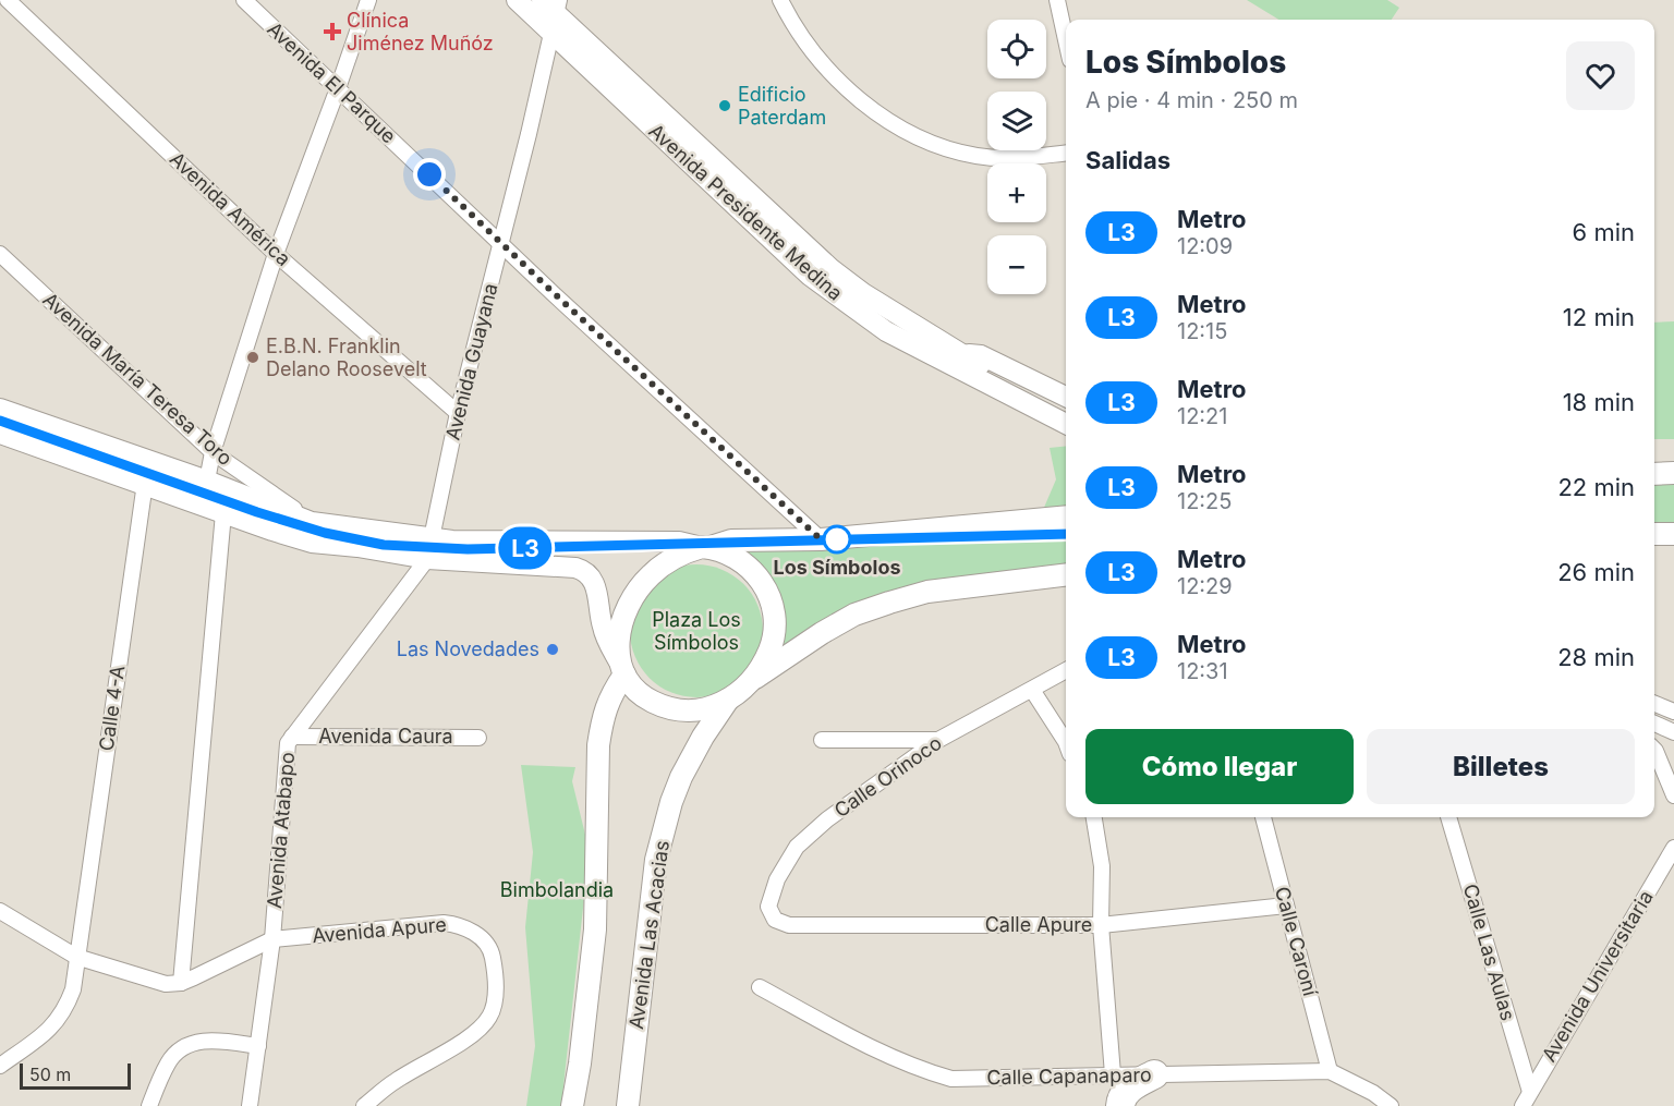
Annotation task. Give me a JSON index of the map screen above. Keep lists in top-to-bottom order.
{
  "streets": {
    "main road": ["Avenida Las Acacias"],
    "street": [
      "Avenida El Parque",
      "Avenida América",
      "Avenida Presidente Medina",
      "Avenida Guayana",
      "Avenida María Teresa Toro",
      "Calle 4-A",
      "Avenida Caura",
      "Calle Orinoco",
      "Avenida Atabapo",
      "Calle Apure",
      "Avenida Apure",
      "Calle Caroní",
      "Calle Las Aulas",
      "Avenida Universitaria",
      "Calle Capanaparo"
    ]
  },
  "crossings": [
    ["Avenida El Parque", "Avenida Guayana"],
    ["Avenida América", "Avenida Guayana"],
    ["Avenida Presidente Medina", "Avenida Guayana"],
    ["Avenida Guayana", "Avenida Atabapo"],
    ["Avenida Caura", "Avenida Atabapo"],
    ["Calle Orinoco", "Calle Apure"],
    ["Avenida Atabapo", "Avenida Apure"],
    ["Calle Apure", "Calle Caroní"],
    ["Calle Caroní", "Calle Capanaparo"],
    ["Calle Las Aulas", "Avenida Universitaria"]
  ],
  "parks": ["Plaza Los Símbolos", "Bimbolandia"],
  "places": {
    "health": ["Clínica Jiménez Muñóz"],
    "other": [
      "Edificio Paterdam",
      "E.B.N. Franklin Delano Roosevelt",
      "Los Símbolos",
      "Las Novedades"
    ]
  },
  "lines": ["metro line L3"],
  "scale_bar": "50 m",
  "page": {
    "on_map": "L3",
    "map_buttons": ["+", "−"],
    "heading": [
      ["Los Símbolos", "A pie · 4 min · 250 m"],
      "Salidas"
    ],
    "list": [
      {
        "mark": "L3",
        "name": "Metro",
        "note": "12:09",
        "value": "6 min"
      },
      {
        "mark": "L3",
        "name": "Metro",
        "note": "12:15",
        "value": "12 min"
      },
      {
        "mark": "L3",
        "name": "Metro",
        "note": "12:21",
        "value": "18 min"
      },
      {
        "mark": "L3",
        "name": "Metro",
        "note": "12:25",
        "value": "22 min"
      },
      {
        "mark": "L3",
        "name": "Metro",
        "note": "12:29",
        "value": "26 min"
      },
      {
        "mark": "L3",
        "name": "Metro",
        "note": "12:31",
        "value": "28 min"
      }
    ],
    "buttons": ["Cómo llegar", "Billetes"],
    "scale": "50 m"
  }
}
